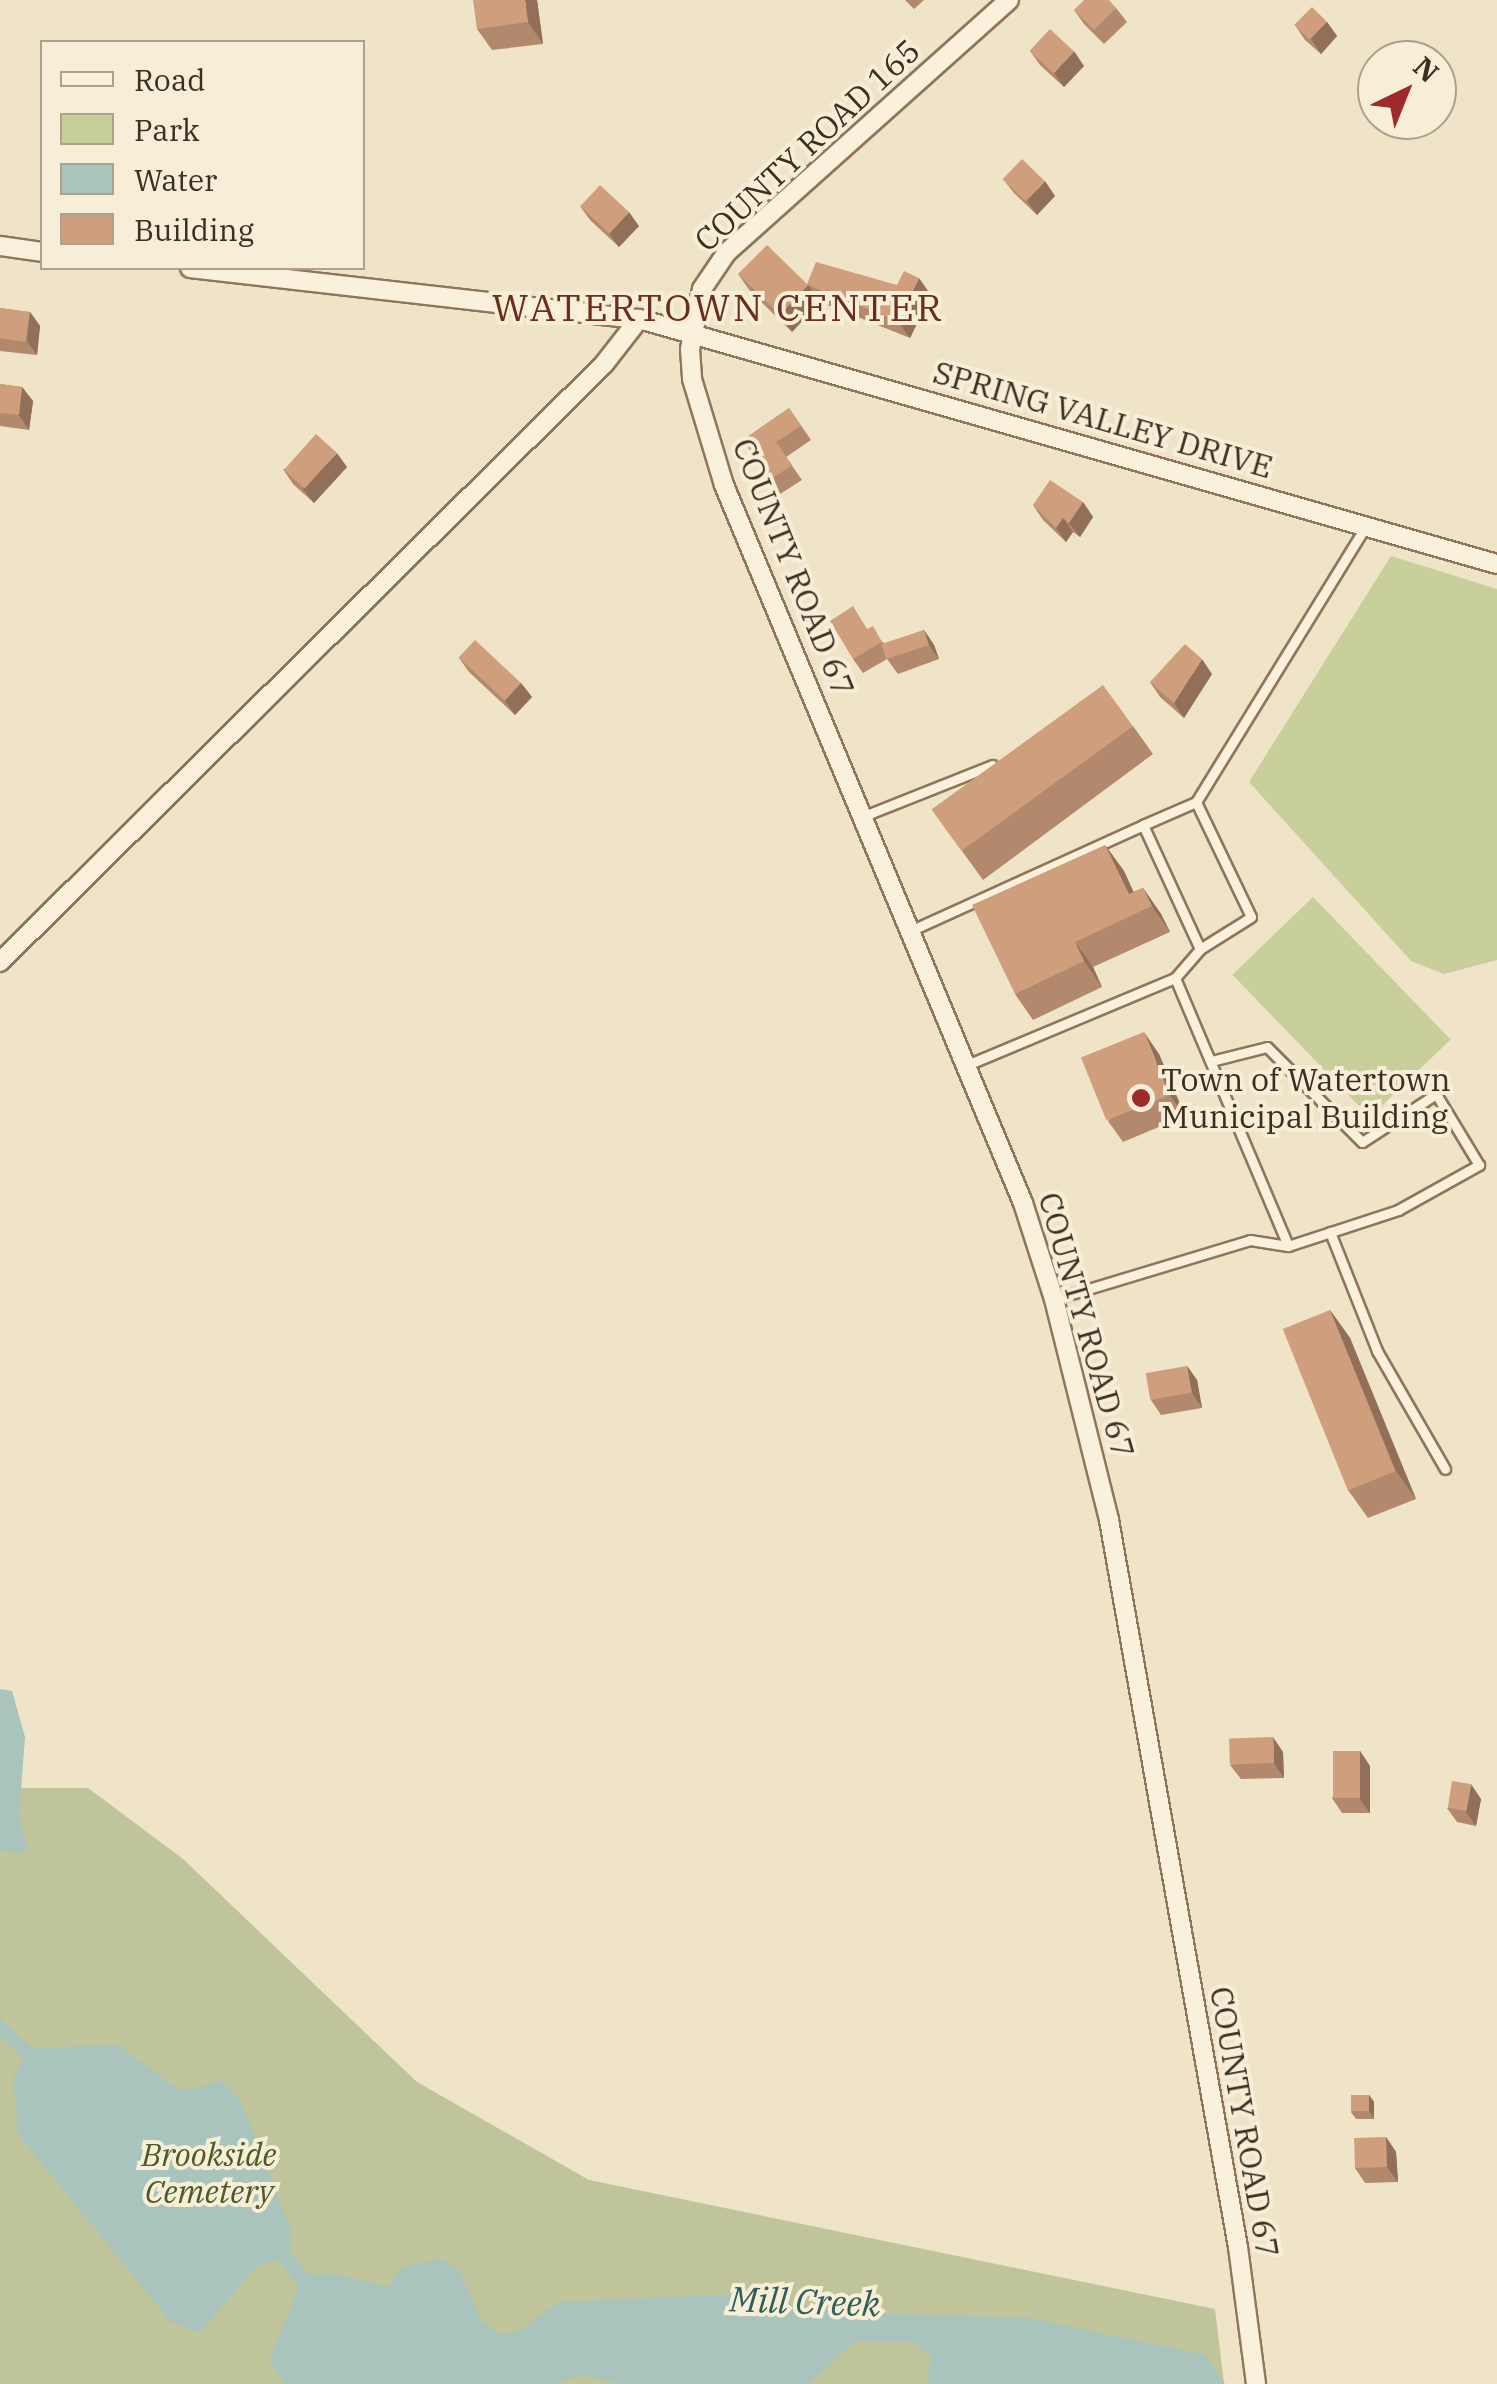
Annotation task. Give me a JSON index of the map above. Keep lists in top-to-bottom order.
{
  "streets": {
    "street": ["COUNTY ROAD 165", "SPRING VALLEY DRIVE", "COUNTY ROAD 67"]
  },
  "crossings": [
    ["COUNTY ROAD 165", "SPRING VALLEY DRIVE"],
    ["COUNTY ROAD 165", "COUNTY ROAD 67"],
    ["SPRING VALLEY DRIVE", "COUNTY ROAD 67"]
  ],
  "districts": ["WATERTOWN CENTER"],
  "water": ["Mill Creek"],
  "parks": ["Brookside Cemetery"],
  "places": ["Town of Watertown Municipal Building"],
  "legend": [
    "Road",
    "Park",
    "Water",
    "Building"
  ],
  "north": "top right"
}
